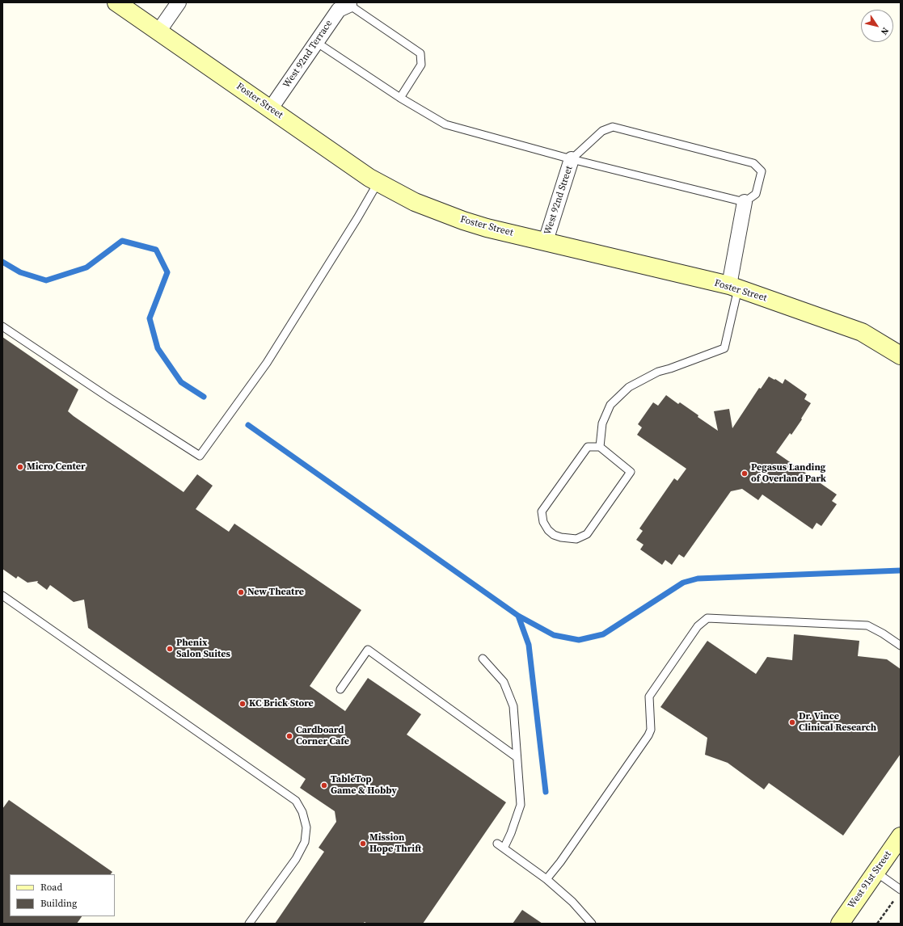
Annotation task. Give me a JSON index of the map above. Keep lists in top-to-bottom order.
{
  "streets": {
    "street": [
      "West 92nd Terrace",
      "Foster Street",
      "West 92nd Street",
      "West 91st Street"
    ]
  },
  "crossings": [
    ["West 92nd Terrace", "Foster Street"],
    ["Foster Street", "West 92nd Street"]
  ],
  "places": [
    "Micro Center",
    "Pegasus Landing of Overland Park",
    "New Theatre",
    "Phenix Salon Suites",
    "KC Brick Store",
    "Dr. Vince Clinical Research",
    "Cardboard Corner Cafe",
    "TableTop Game & Hobby",
    "Mission Hope Thrift"
  ],
  "legend": ["Road", "Building"],
  "north": "bottom right"
}
